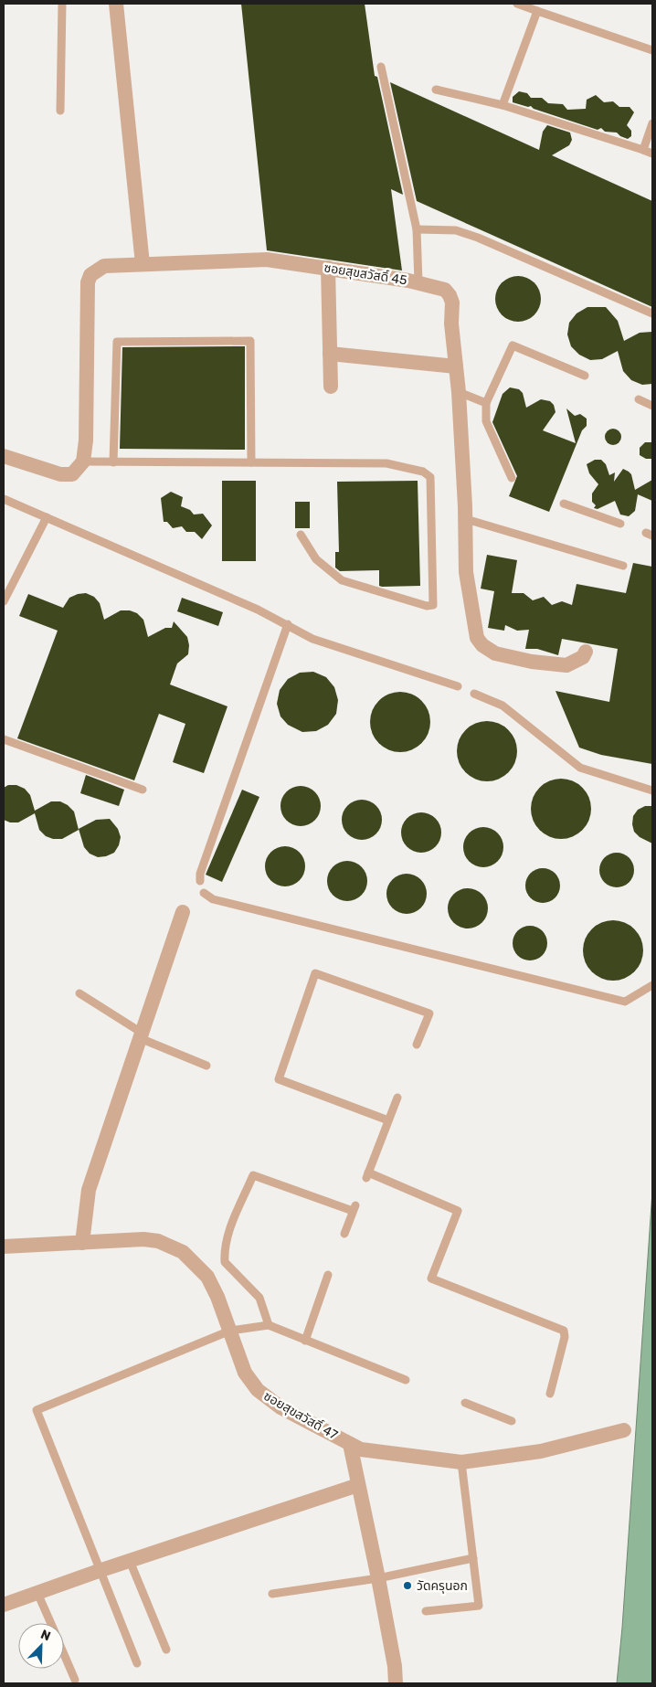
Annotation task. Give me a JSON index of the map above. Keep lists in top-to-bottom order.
{
  "streets": {
    "street": ["ซอยสุขสวัสดิ์ 45", "ซอยสุขสวัสดิ์ 47"]
  },
  "places": ["วัดครุนอก"],
  "north": "top right"
}
